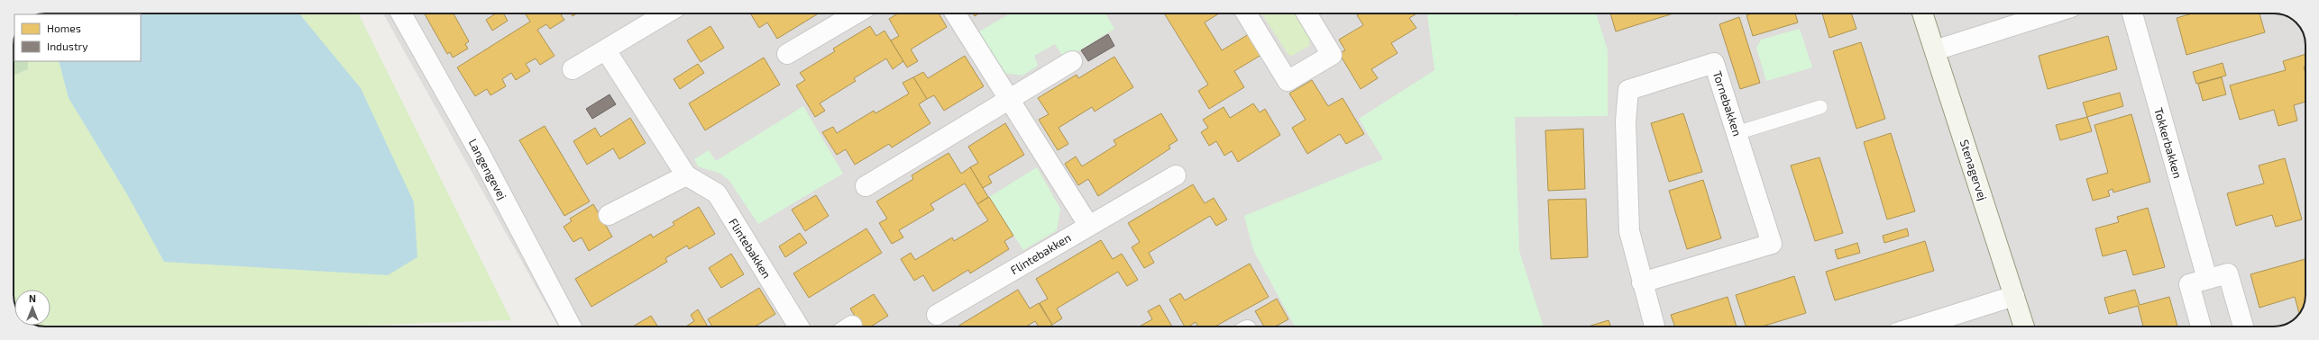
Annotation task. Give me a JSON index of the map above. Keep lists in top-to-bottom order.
{
  "streets": {
    "street": [
      "Tornebakken",
      "Tokkerbakken",
      "Langengevej",
      "Stenagervej",
      "Flintebakken"
    ]
  },
  "legend": ["Homes", "Industry"],
  "north": "top"
}
